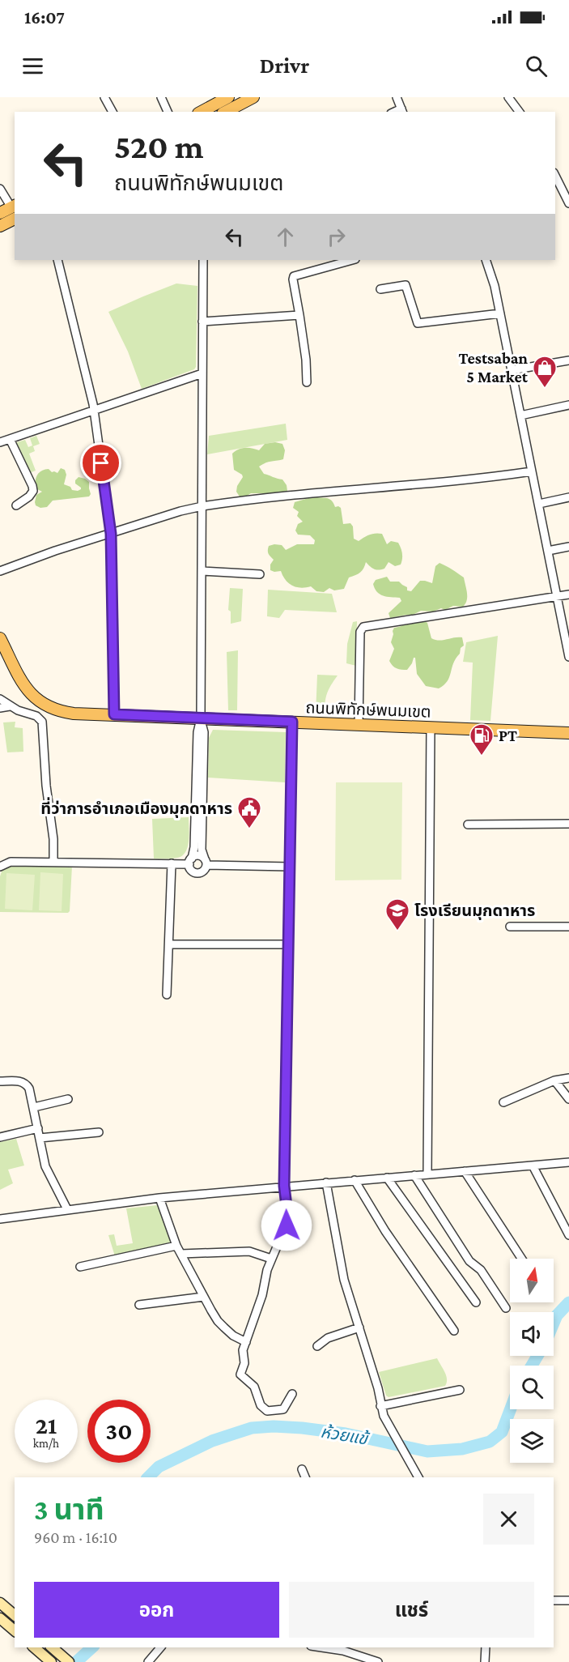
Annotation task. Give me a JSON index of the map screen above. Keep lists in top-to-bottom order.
{
  "streets": {
    "main road": ["ถนนพิทักษ์พนมเขต"]
  },
  "water": ["ห้วยแข้"],
  "places": {
    "shop": ["Testsaban 5 Market"],
    "fuel station": ["PT"],
    "public building": ["ที่ว่าการอำเภอเมืองมุกดาหาร"],
    "school or university": ["โรงเรียนมุกดาหาร"]
  },
  "north": "top",
  "page": {
    "status": "16:07",
    "header": "Drivr",
    "turn": ["520 m", "ถนนพิทักษ์พนมเขต"],
    "speed": "21 km/h",
    "limit": "30",
    "heading": ["3 นาที", "960 m · 16:10"],
    "buttons": ["ออก", "แชร์"]
  }
}
